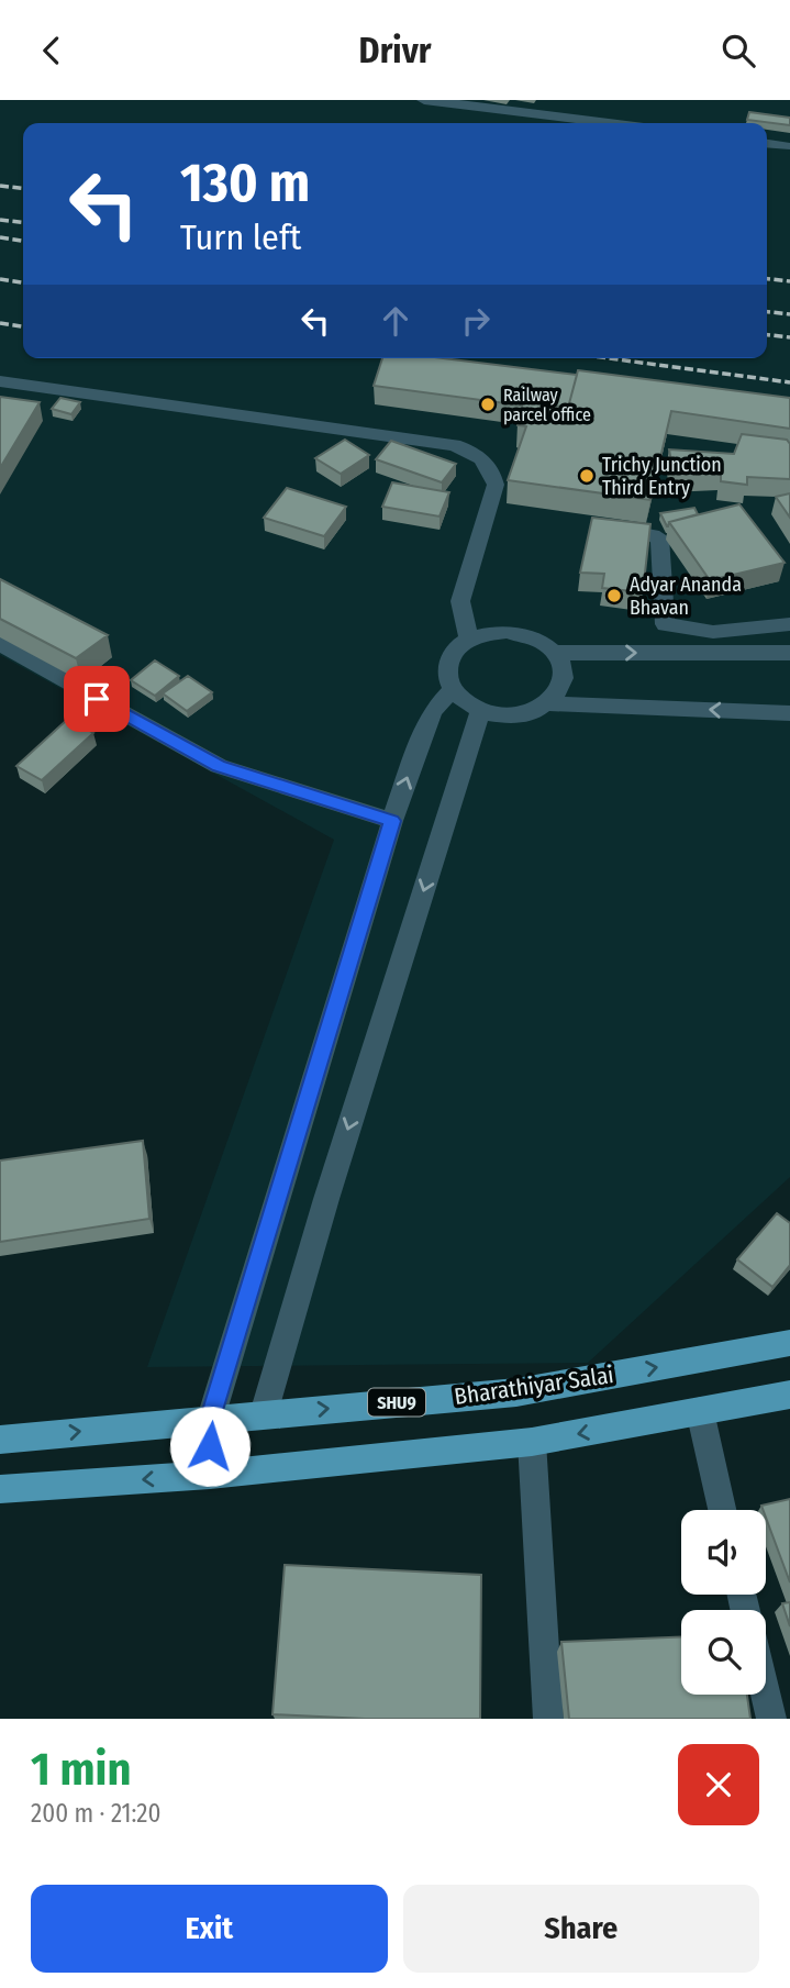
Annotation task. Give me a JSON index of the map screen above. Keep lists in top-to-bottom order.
{
  "streets": {
    "main road": ["Bharathiyar Salai", "SHU9"]
  },
  "places": ["Railway parcel office", "Trichy Junction Third Entry", "Adyar Ananda Bhavan"],
  "page": {
    "header": "Drivr",
    "turn": ["130 m", "Turn left"],
    "heading": ["1 min", "200 m · 21:20"],
    "buttons": ["Exit", "Share"]
  }
}
